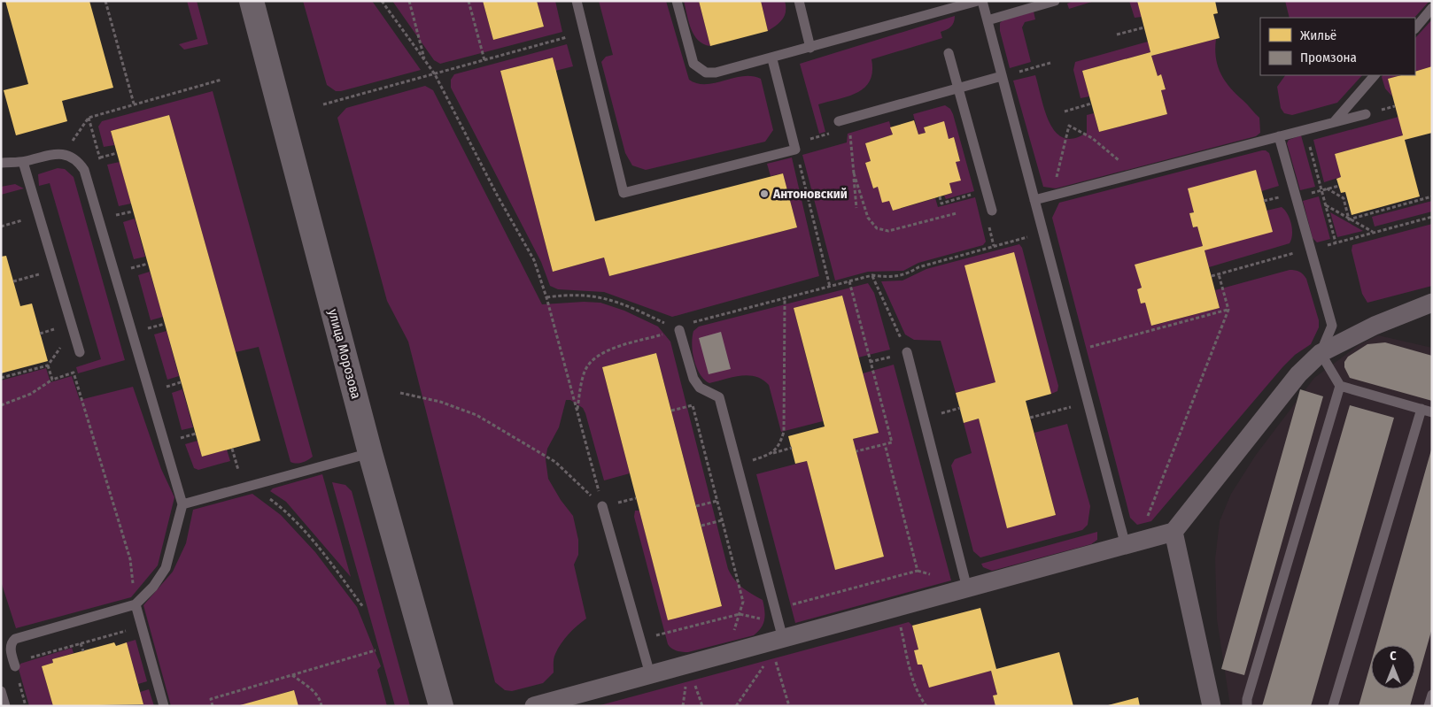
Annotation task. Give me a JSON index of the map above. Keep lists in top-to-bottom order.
{
  "streets": {
    "main road": ["улица Морозова"]
  },
  "places": ["Антоновский"],
  "legend": ["Жильё", "Промзона"],
  "north": "top"
}
